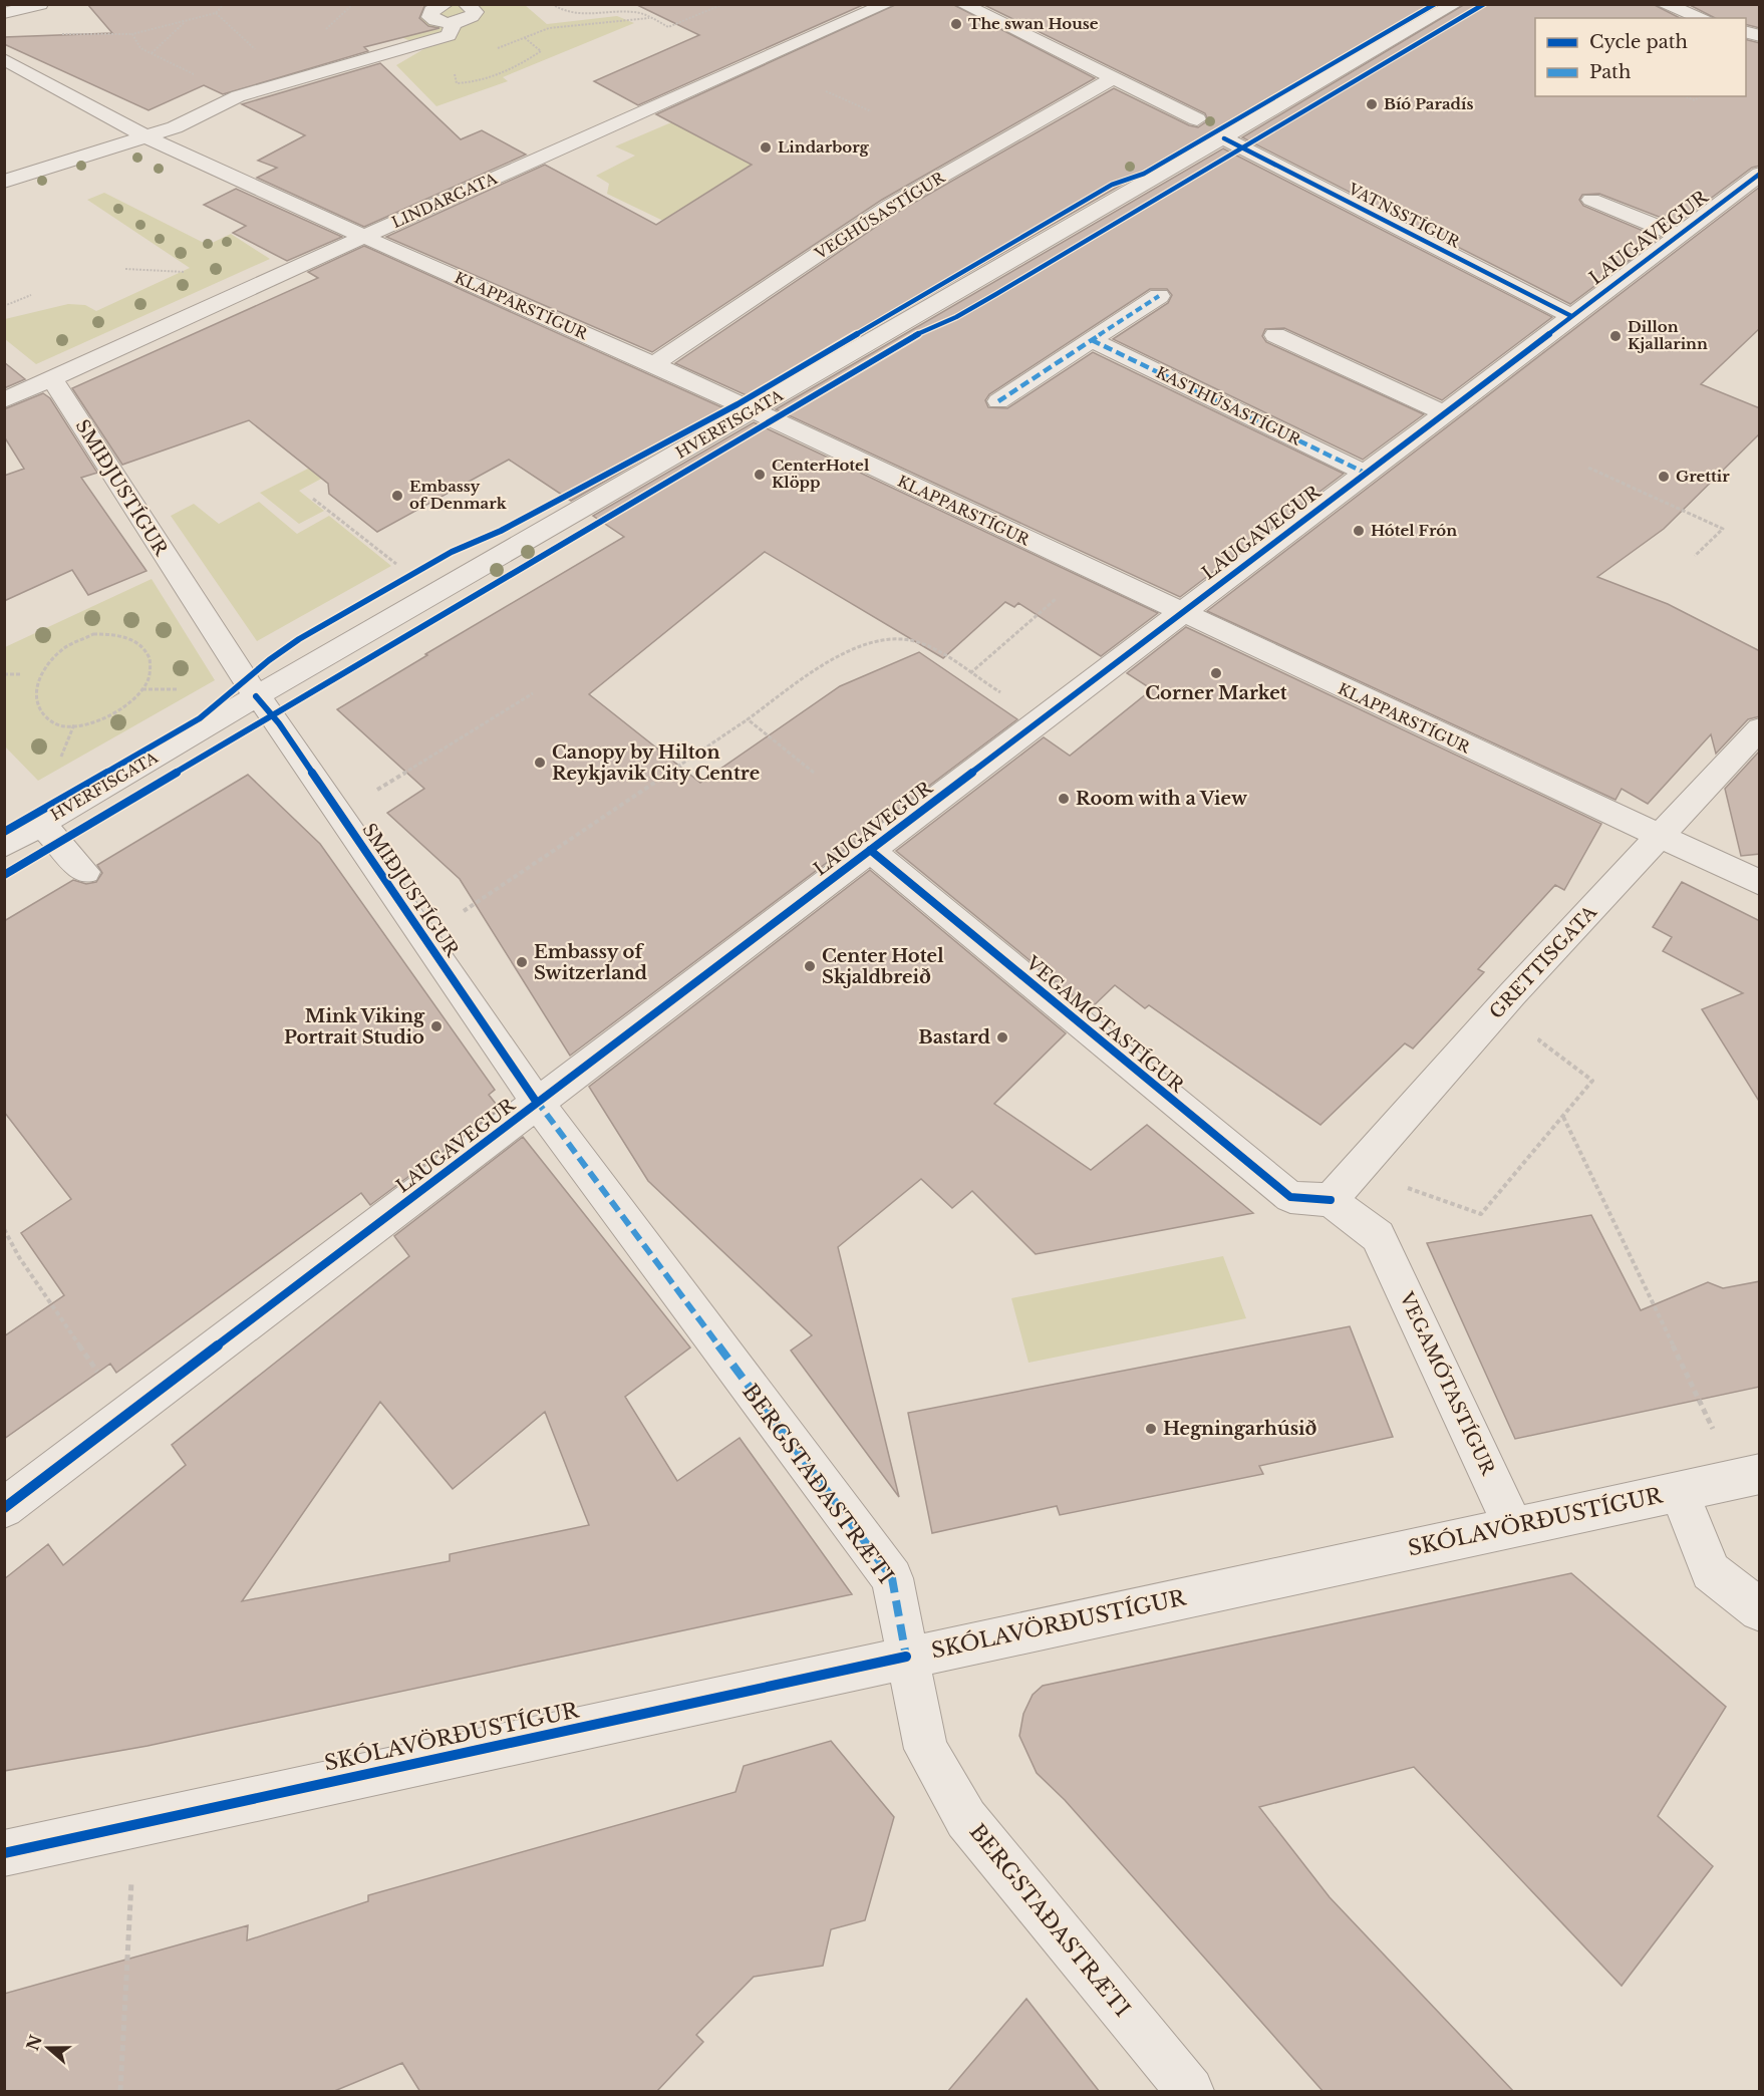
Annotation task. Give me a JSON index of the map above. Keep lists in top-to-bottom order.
{
  "streets": {
    "street": [
      "LINDARGATA",
      "VEGHÚSASTÍGUR",
      "VATNSSTÍGUR",
      "LAUGAVEGUR",
      "KLAPPARSTÍGUR",
      "KASTHÚSASTÍGUR",
      "HVERFISGATA",
      "SMIÐJUSTÍGUR",
      "GRETTISGATA",
      "VEGAMÓTASTÍGUR",
      "BERGSTAÐASTRÆTI",
      "SKÓLAVÖRÐUSTÍGUR"
    ]
  },
  "crossings": [
    ["LINDARGATA", "KLAPPARSTÍGUR"],
    ["LINDARGATA", "SMIÐJUSTÍGUR"],
    ["VEGHÚSASTÍGUR", "KLAPPARSTÍGUR"],
    ["VATNSSTÍGUR", "LAUGAVEGUR"],
    ["VATNSSTÍGUR", "HVERFISGATA"],
    ["LAUGAVEGUR", "KLAPPARSTÍGUR"],
    ["LAUGAVEGUR", "KASTHÚSASTÍGUR"],
    ["LAUGAVEGUR", "SMIÐJUSTÍGUR"],
    ["LAUGAVEGUR", "VEGAMÓTASTÍGUR"],
    ["LAUGAVEGUR", "BERGSTAÐASTRÆTI"],
    ["KLAPPARSTÍGUR", "HVERFISGATA"],
    ["KLAPPARSTÍGUR", "GRETTISGATA"],
    ["HVERFISGATA", "SMIÐJUSTÍGUR"],
    ["SMIÐJUSTÍGUR", "BERGSTAÐASTRÆTI"],
    ["GRETTISGATA", "VEGAMÓTASTÍGUR"],
    ["VEGAMÓTASTÍGUR", "SKÓLAVÖRÐUSTÍGUR"],
    ["BERGSTAÐASTRÆTI", "SKÓLAVÖRÐUSTÍGUR"]
  ],
  "places": [
    "The swan House",
    "Bíó Paradís",
    "Lindarborg",
    "Dillon Kjallarinn",
    "CenterHotel Klöpp",
    "Grettir",
    "Embassy of Denmark",
    "Hótel Frón",
    "Corner Market",
    "Canopy by Hilton Reykjavik City Centre",
    "Room with a View",
    "Embassy of Switzerland",
    "Center Hotel Skjaldbreið",
    "Mink Viking Portrait Studio",
    "Bastard",
    "Hegningarhúsið"
  ],
  "legend": ["Cycle path", "Path"],
  "north": "left"
}
